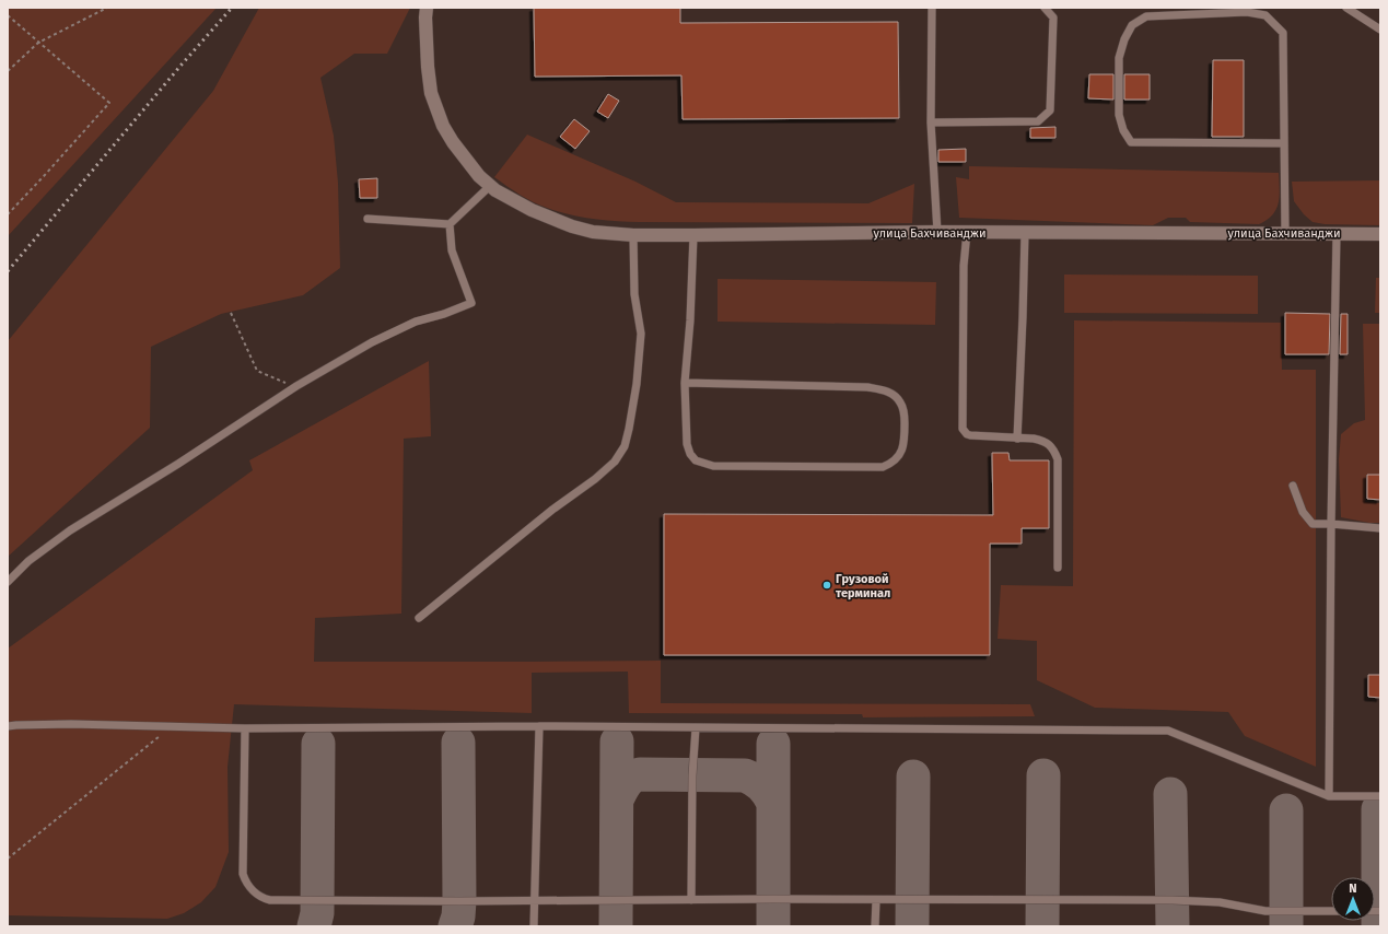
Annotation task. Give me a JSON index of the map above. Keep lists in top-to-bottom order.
{
  "streets": {
    "street": ["улица Бахчиванджи"]
  },
  "places": ["Грузовой терминал"],
  "north": "top"
}
